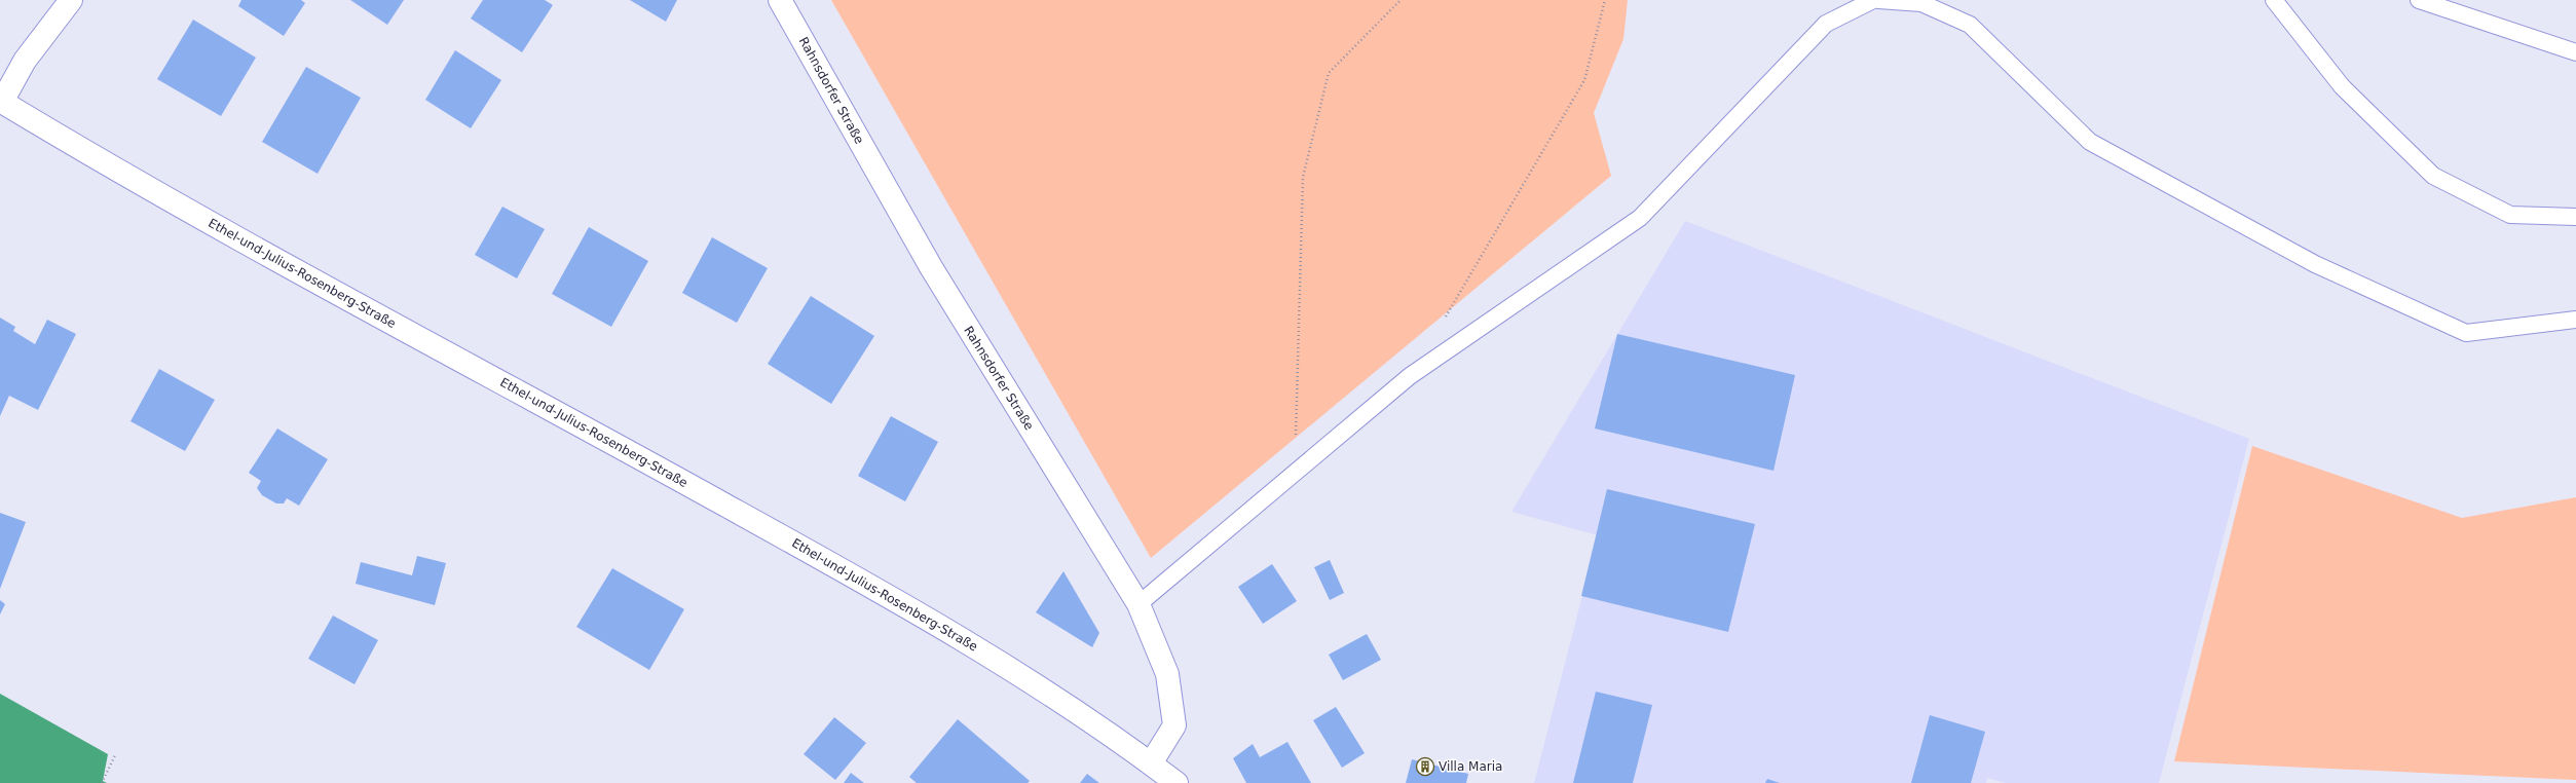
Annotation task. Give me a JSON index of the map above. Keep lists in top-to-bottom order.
{
  "streets": {
    "main road": ["Rahnsdorfer Straße", "Ethel-und-Julius-Rosenberg-Straße"]
  },
  "crossings": [
    ["Rahnsdorfer Straße", "Ethel-und-Julius-Rosenberg-Straße"]
  ],
  "places": {
    "building": ["Villa Maria"]
  }
}
